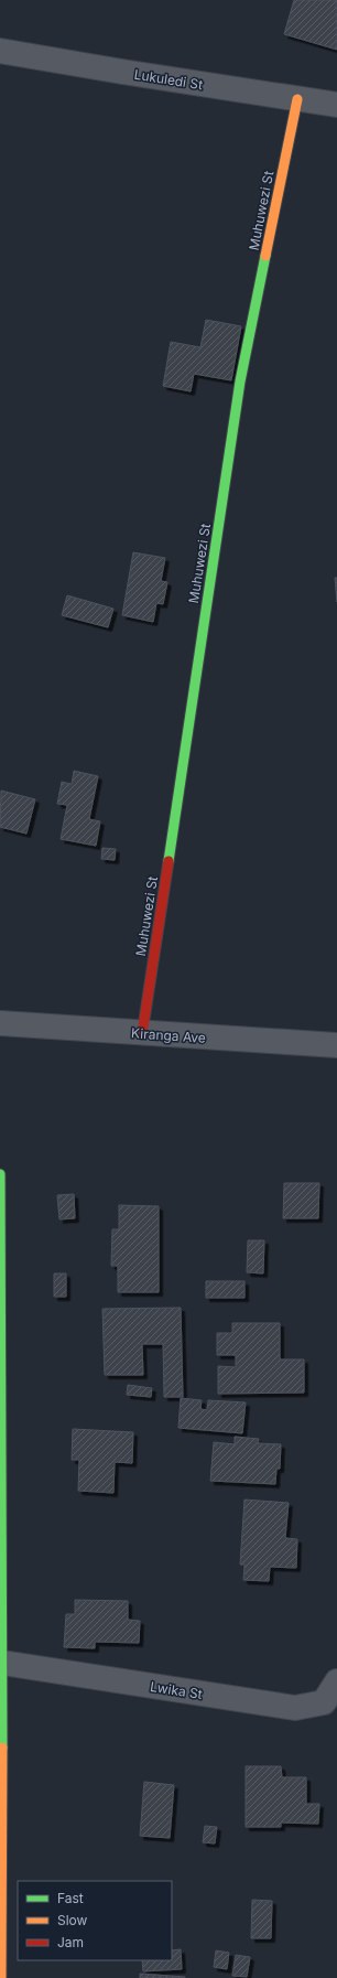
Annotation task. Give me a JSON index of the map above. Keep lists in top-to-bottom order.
{
  "streets": {
    "street": [
      "Lukuledi St",
      "Muhuwezi St",
      "Kiranga Ave",
      "Lwika St"
    ]
  },
  "crossings": [
    ["Lukuledi St", "Muhuwezi St"],
    ["Muhuwezi St", "Kiranga Ave"]
  ],
  "legend": ["Fast", "Slow", "Jam"]
}
